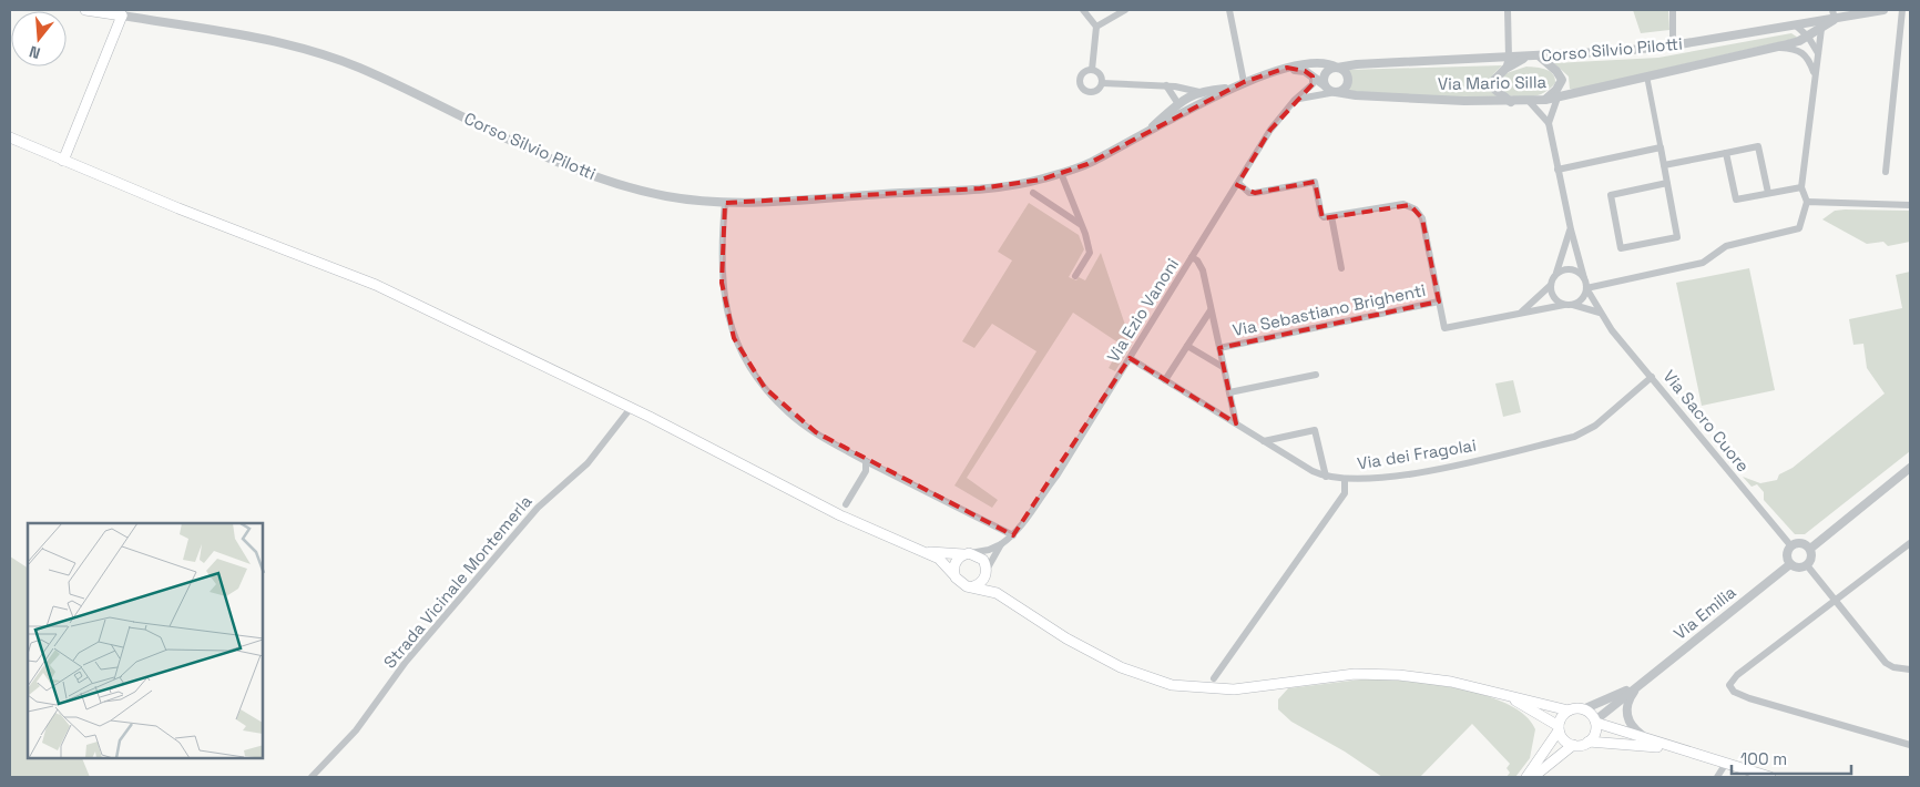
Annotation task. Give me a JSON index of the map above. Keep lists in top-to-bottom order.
{
  "streets": {
    "main road": ["Corso Silvio Pilotti"],
    "street": [
      "Via Mario Silla",
      "Via Ezio Vanoni",
      "Via Sebastiano Brighenti",
      "Via Sacro Cuore",
      "Via dei Fragolai",
      "Strada Vicinale Montemerla",
      "Via Emilia"
    ]
  },
  "crossings": [
    ["Corso Silvio Pilotti", "Via Mario Silla"],
    ["Via Ezio Vanoni", "Via dei Fragolai"],
    ["Via Sebastiano Brighenti", "Via Sacro Cuore"],
    ["Via Sacro Cuore", "Via dei Fragolai"],
    ["Via Sacro Cuore", "Via Emilia"]
  ],
  "scale_bar": "100 m",
  "north": "bottom"
}
